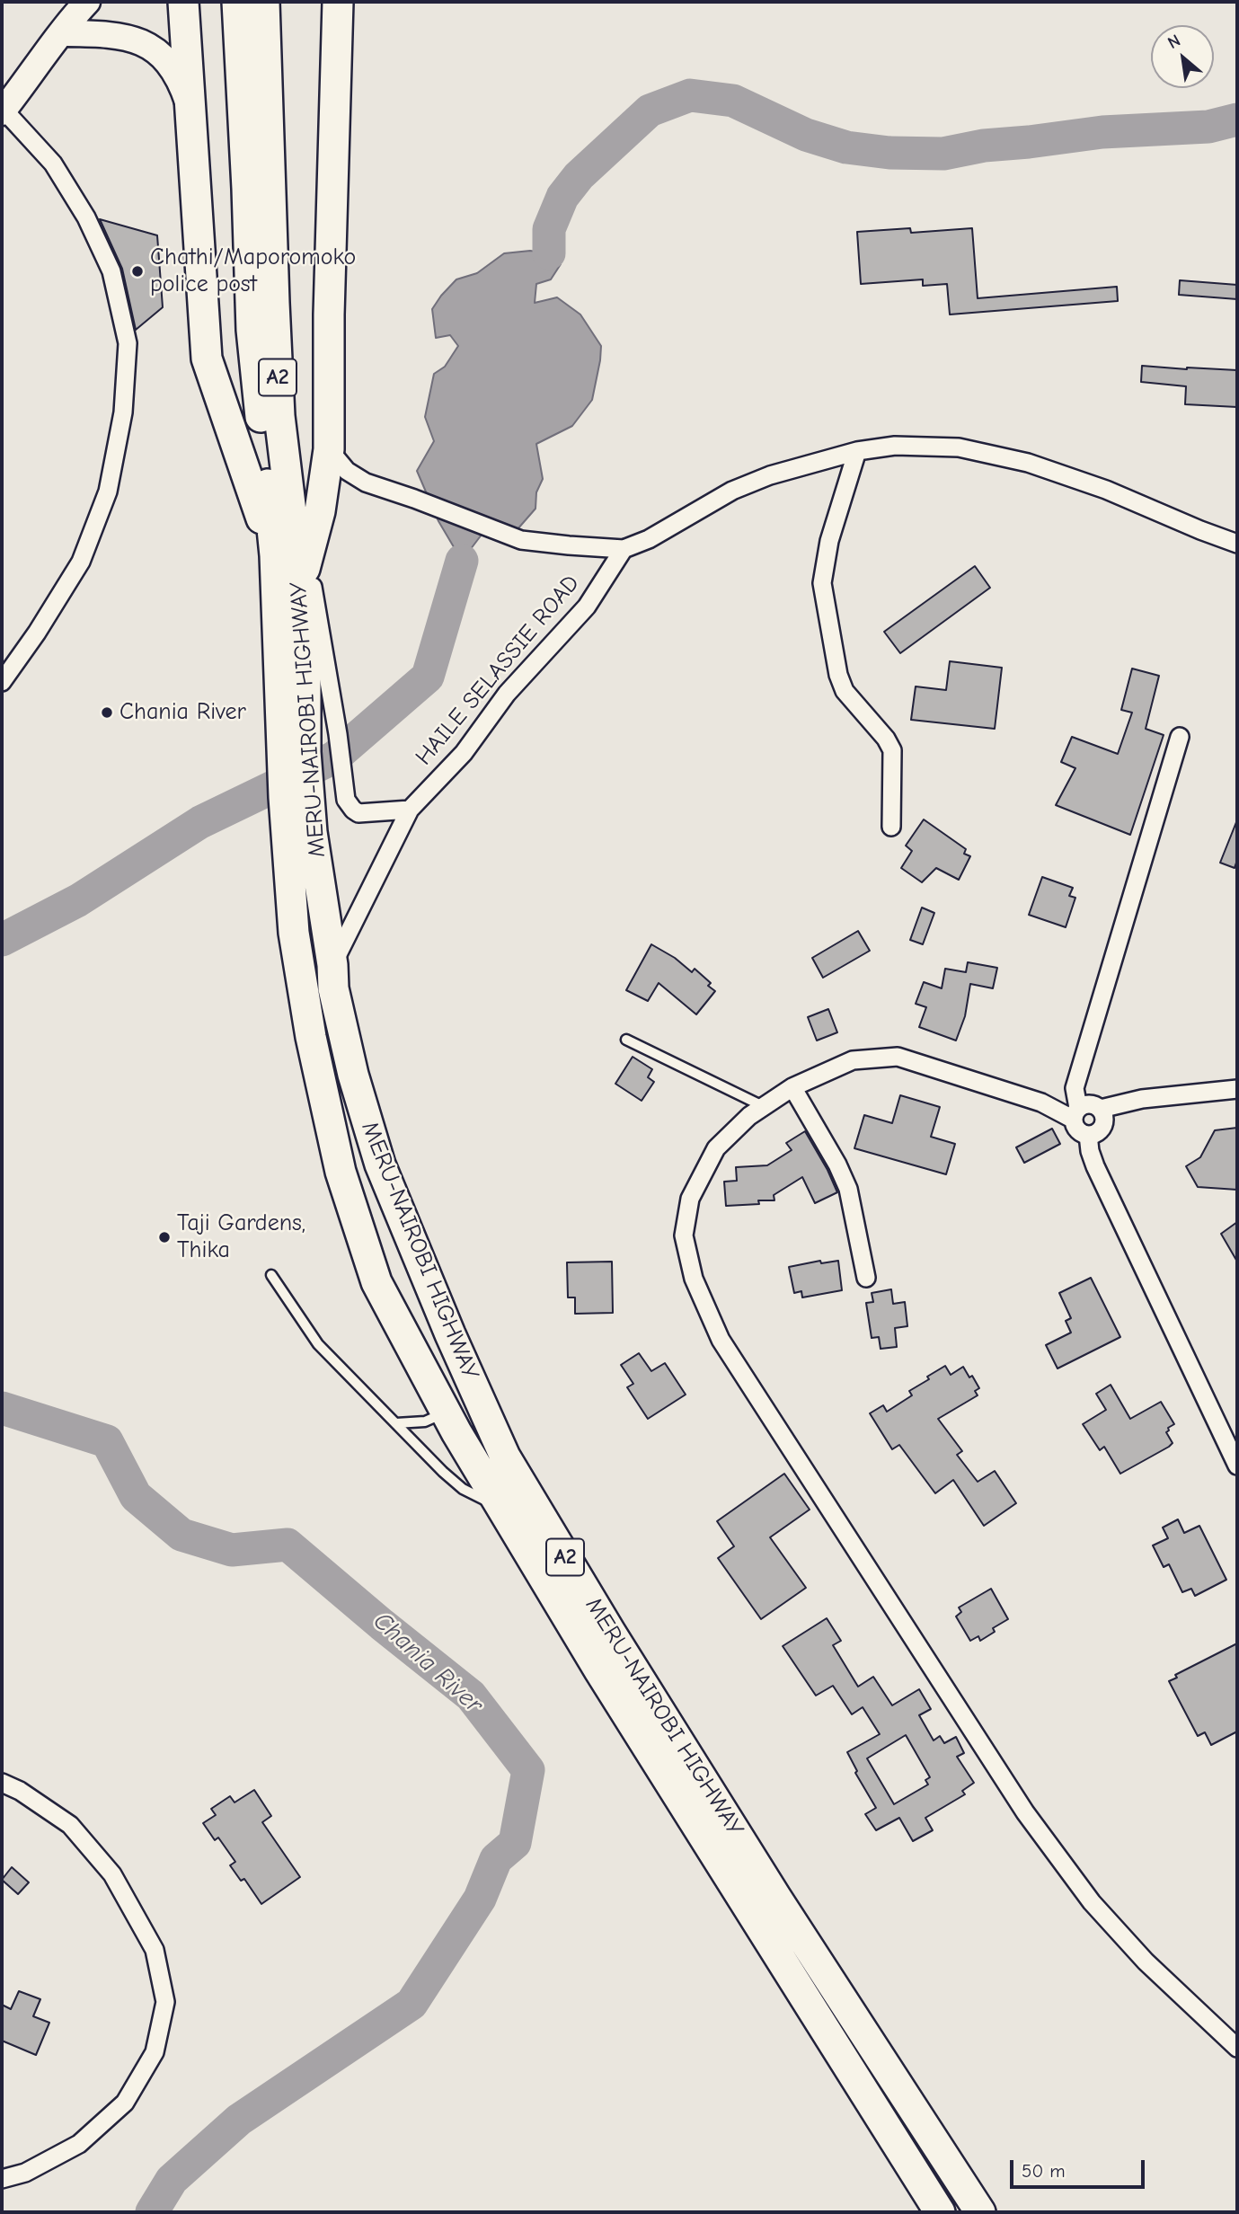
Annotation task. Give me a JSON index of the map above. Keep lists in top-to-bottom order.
{
  "streets": {
    "highway": ["A2", "MERU-NAIROBI HIGHWAY"],
    "street": ["HAILE SELASSIE ROAD"]
  },
  "crossings": [
    ["HAILE SELASSIE ROAD", "MERU-NAIROBI HIGHWAY"]
  ],
  "water": ["Chania River"],
  "places": ["Chathi/Maporomoko police post", "Chania River", "Taji Gardens, Thika"],
  "scale_bar": "50 m",
  "north": "top left"
}
